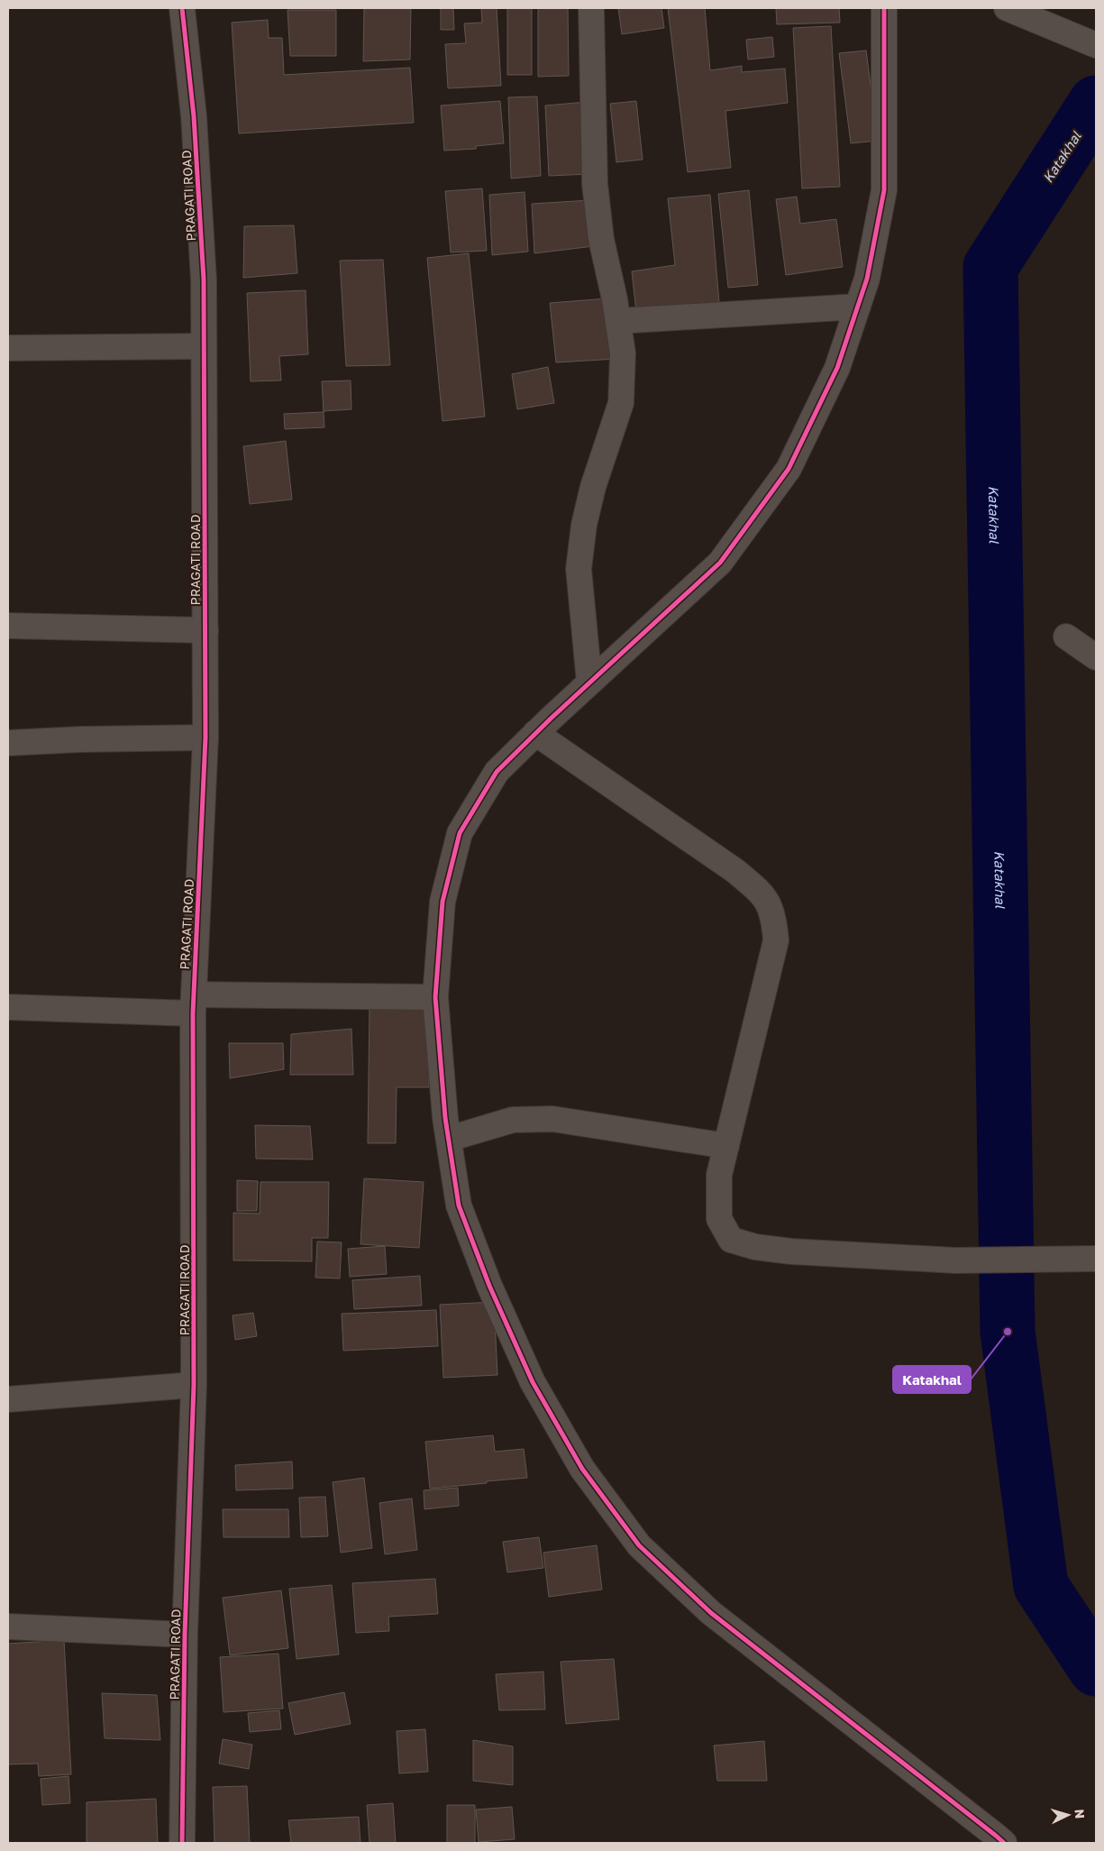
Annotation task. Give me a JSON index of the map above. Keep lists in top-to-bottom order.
{
  "streets": {
    "street": ["PRAGATI ROAD"]
  },
  "water": ["Katakhal"],
  "places": ["Katakhal"],
  "north": "right"
}
